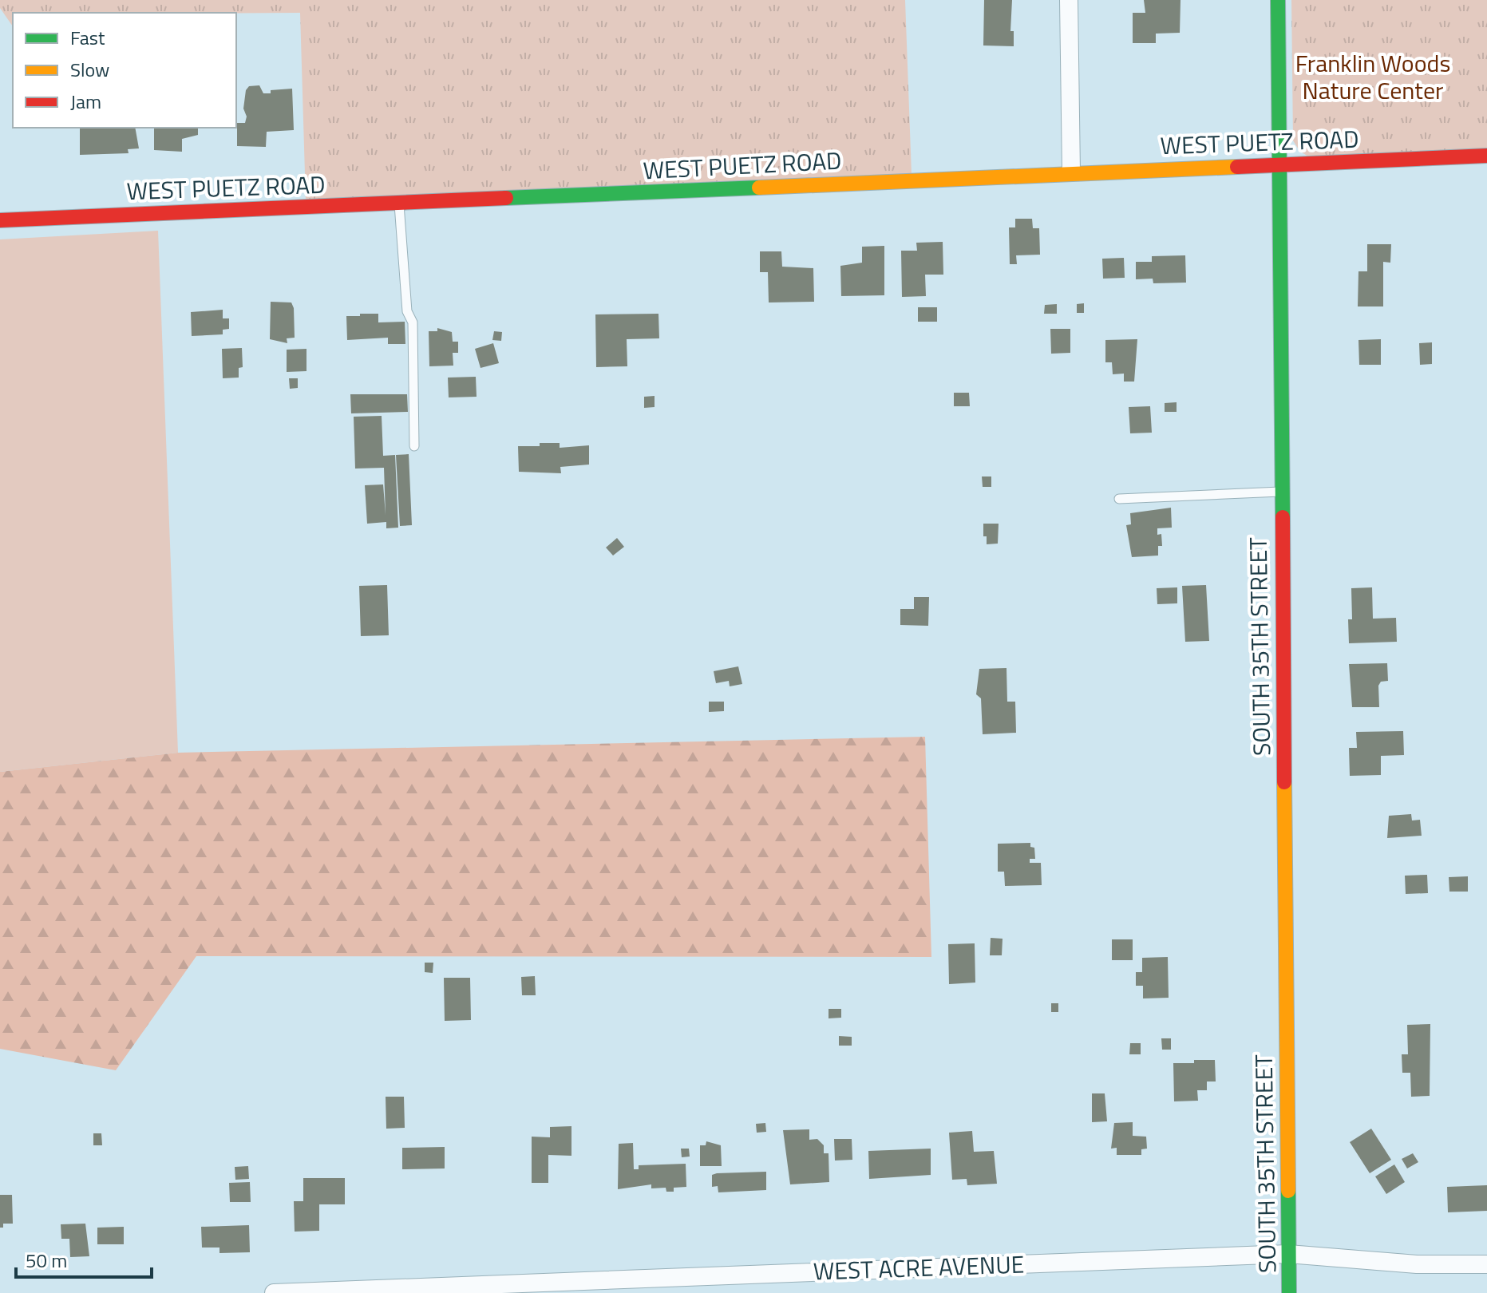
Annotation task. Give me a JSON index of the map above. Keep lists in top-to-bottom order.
{
  "streets": {
    "street": ["WEST PUETZ ROAD", "SOUTH 35TH STREET", "WEST ACRE AVENUE"]
  },
  "crossings": [
    ["WEST PUETZ ROAD", "SOUTH 35TH STREET"],
    ["SOUTH 35TH STREET", "WEST ACRE AVENUE"]
  ],
  "parks": ["Franklin Woods Nature Center"],
  "legend": ["Fast", "Slow", "Jam"],
  "scale_bar": "50 m"
}
